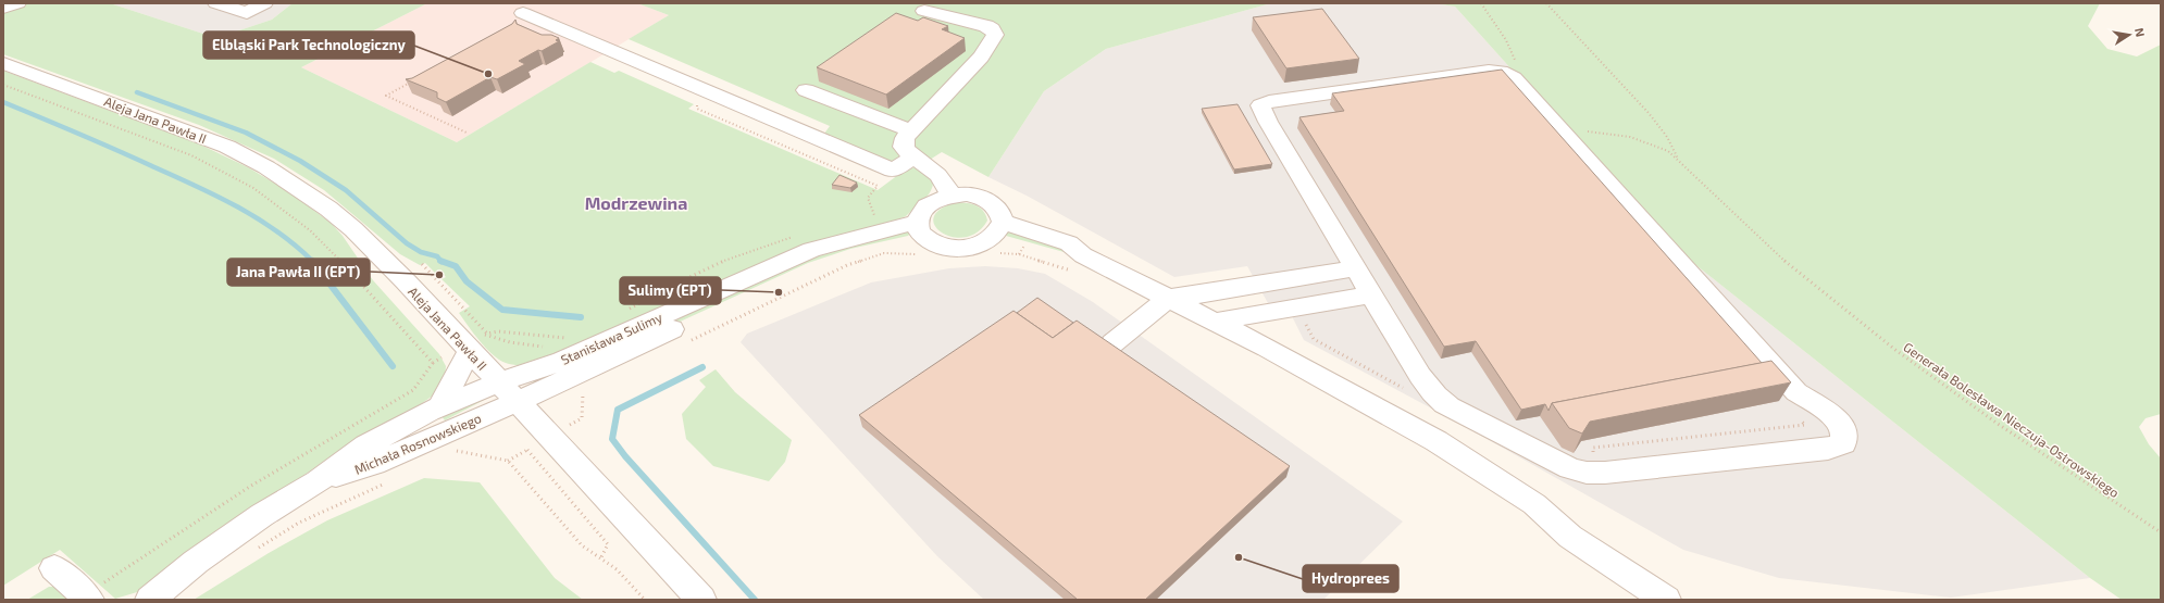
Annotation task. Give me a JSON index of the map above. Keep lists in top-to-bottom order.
{
  "streets": {
    "street": ["Aleja Jana Pawła II", "Stanisława Sulimy", "Michała Rosnowskiego"],
    "path": ["Generała Bolesława Nieczuja-Ostrowskiego"]
  },
  "crossings": [
    ["Aleja Jana Pawła II", "Stanisława Sulimy"],
    ["Aleja Jana Pawła II", "Michała Rosnowskiego"],
    ["Stanisława Sulimy", "Michała Rosnowskiego"]
  ],
  "districts": ["Modrzewina"],
  "places": [
    "Elbląski Park Technologiczny",
    "Jana Pawła II (EPT)",
    "Sulimy (EPT)",
    "Hydroprees"
  ],
  "north": "right"
}
